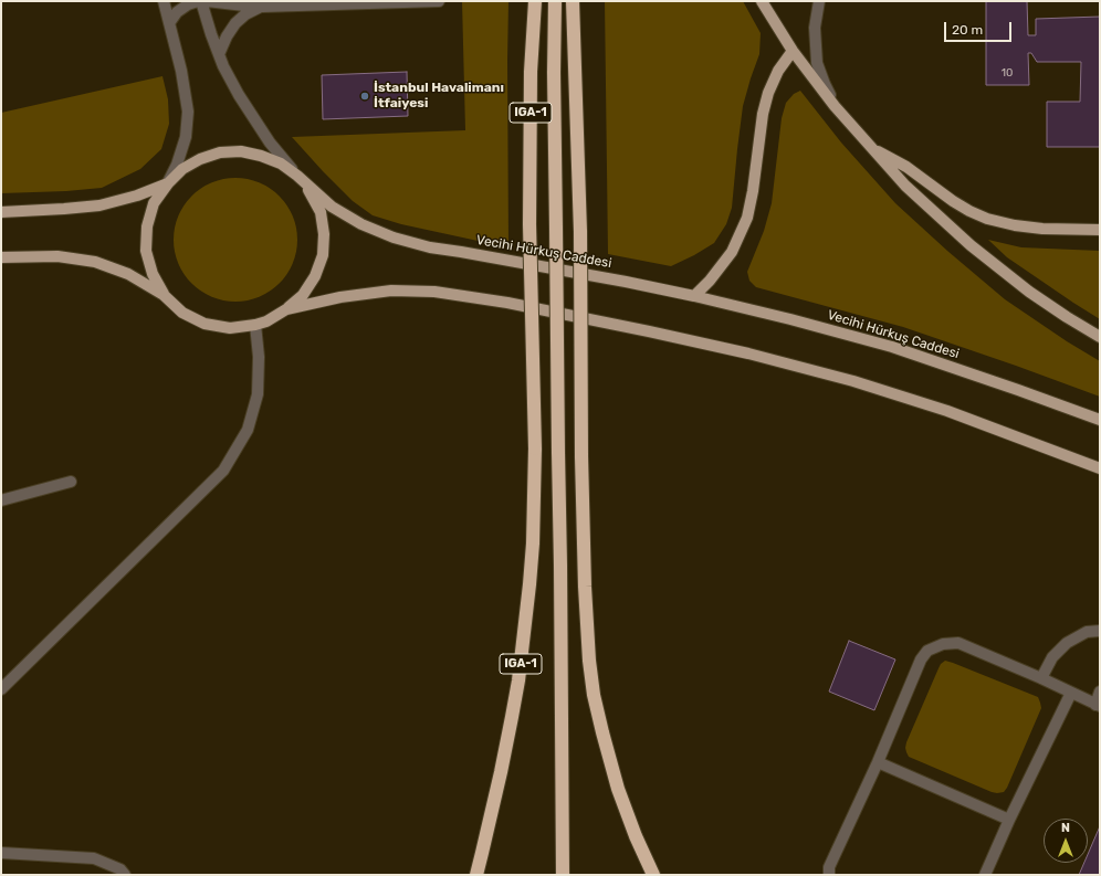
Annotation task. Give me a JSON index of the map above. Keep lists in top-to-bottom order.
{
  "streets": {
    "highway": ["IGA-1"],
    "main road": ["Vecihi Hürkuş Caddesi"]
  },
  "places": ["İstanbul Havalimanı İtfaiyesi"],
  "house_numbers": ["10"],
  "scale_bar": "20 m",
  "north": "top"
}
